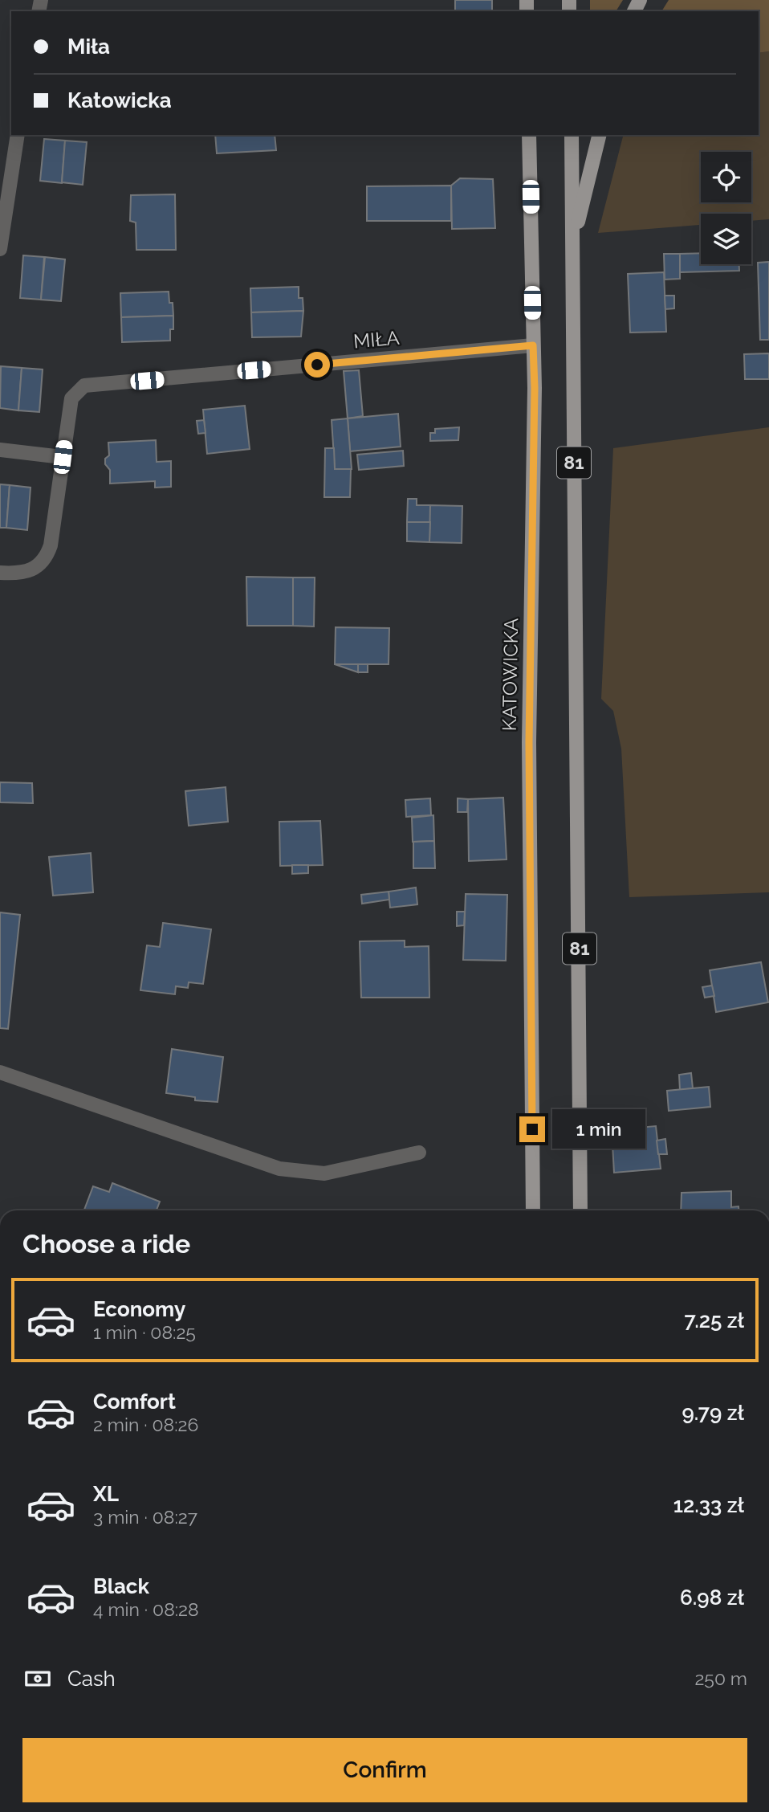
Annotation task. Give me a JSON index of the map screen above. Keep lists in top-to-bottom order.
{
  "streets": {
    "main road": ["81", "KATOWICKA"],
    "street": ["MIŁA"]
  },
  "crossings": [
    ["MIŁA", "KATOWICKA"]
  ],
  "page": {
    "banner": ["Miła", "Katowicka"],
    "bubble": "1 min",
    "heading": "Choose a ride",
    "list": [
      {
        "name": "Economy",
        "note": "1 min · 08:25",
        "value": "7.25 zł"
      },
      {
        "name": "Comfort",
        "note": "2 min · 08:26",
        "value": "9.79 zł"
      },
      {
        "name": "XL",
        "note": "3 min · 08:27",
        "value": "12.33 zł"
      },
      {
        "name": "Black",
        "note": "4 min · 08:28",
        "value": "6.98 zł"
      }
    ],
    "pay": ["Cash", "250 m"],
    "buttons": "Confirm"
  }
}
